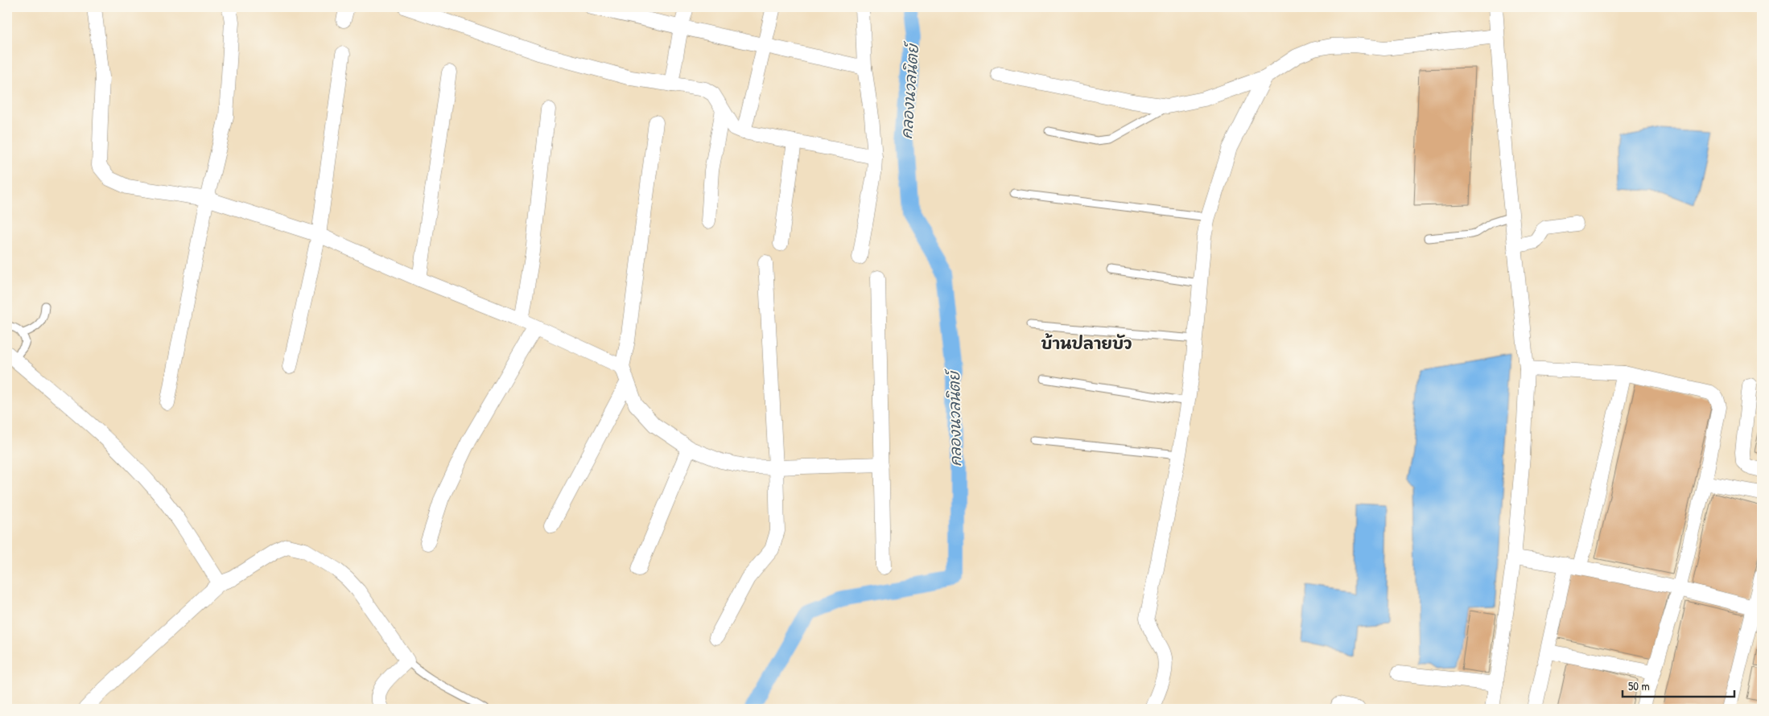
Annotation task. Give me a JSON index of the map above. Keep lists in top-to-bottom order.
{
  "districts": ["บ้านปลายบัว"],
  "water": ["คลองนวลนิตย์"],
  "scale_bar": "50 m"
}
